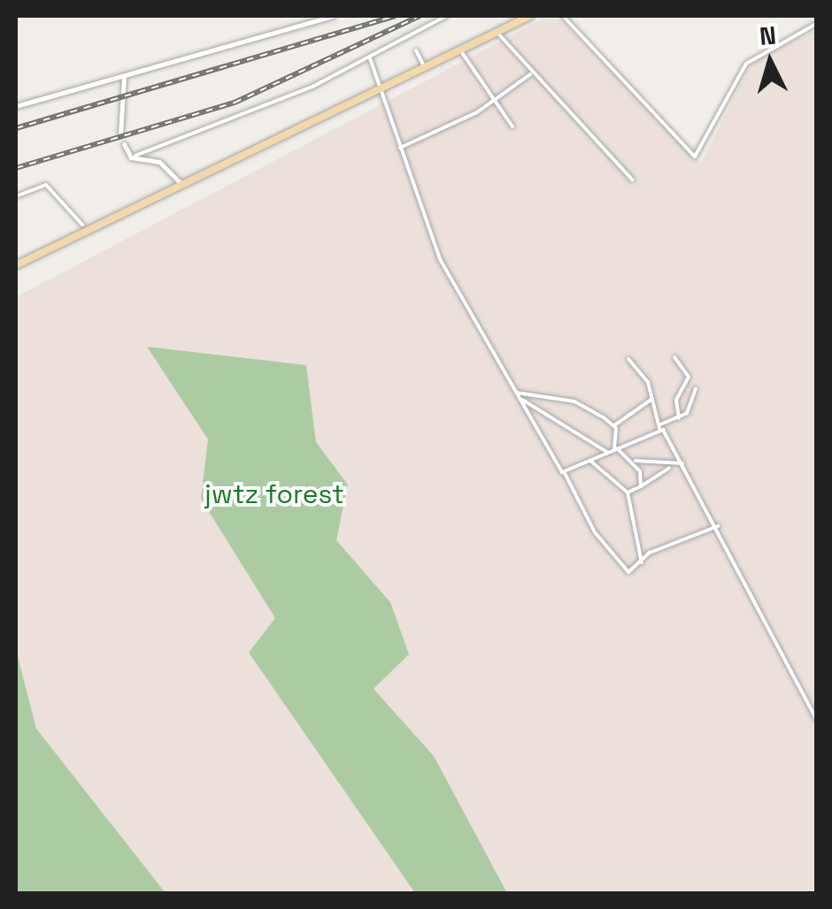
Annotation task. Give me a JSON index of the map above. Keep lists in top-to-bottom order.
{
  "parks": ["jwtz forest"],
  "north": "top"
}
